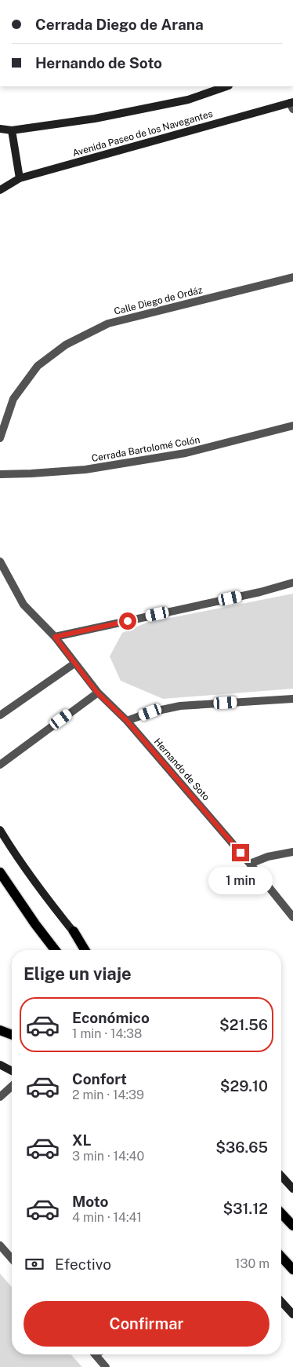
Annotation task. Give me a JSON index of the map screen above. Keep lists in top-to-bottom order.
{
  "streets": {
    "street": [
      "Avenida Paseo de los Navegantes",
      "Calle Diego de Ordáz",
      "Cerrada Bartolomé Colón",
      "Hernando de Soto"
    ]
  },
  "page": {
    "banner": ["Cerrada Diego de Arana", "Hernando de Soto"],
    "bubble": "1 min",
    "heading": "Elige un viaje",
    "list": [
      {
        "name": "Económico",
        "note": "1 min · 14:38",
        "value": "$21.56"
      },
      {
        "name": "Confort",
        "note": "2 min · 14:39",
        "value": "$29.10"
      },
      {
        "name": "XL",
        "note": "3 min · 14:40",
        "value": "$36.65"
      },
      {
        "name": "Moto",
        "note": "4 min · 14:41",
        "value": "$31.12"
      }
    ],
    "pay": ["Efectivo", "130 m"],
    "buttons": "Confirmar"
  }
}
